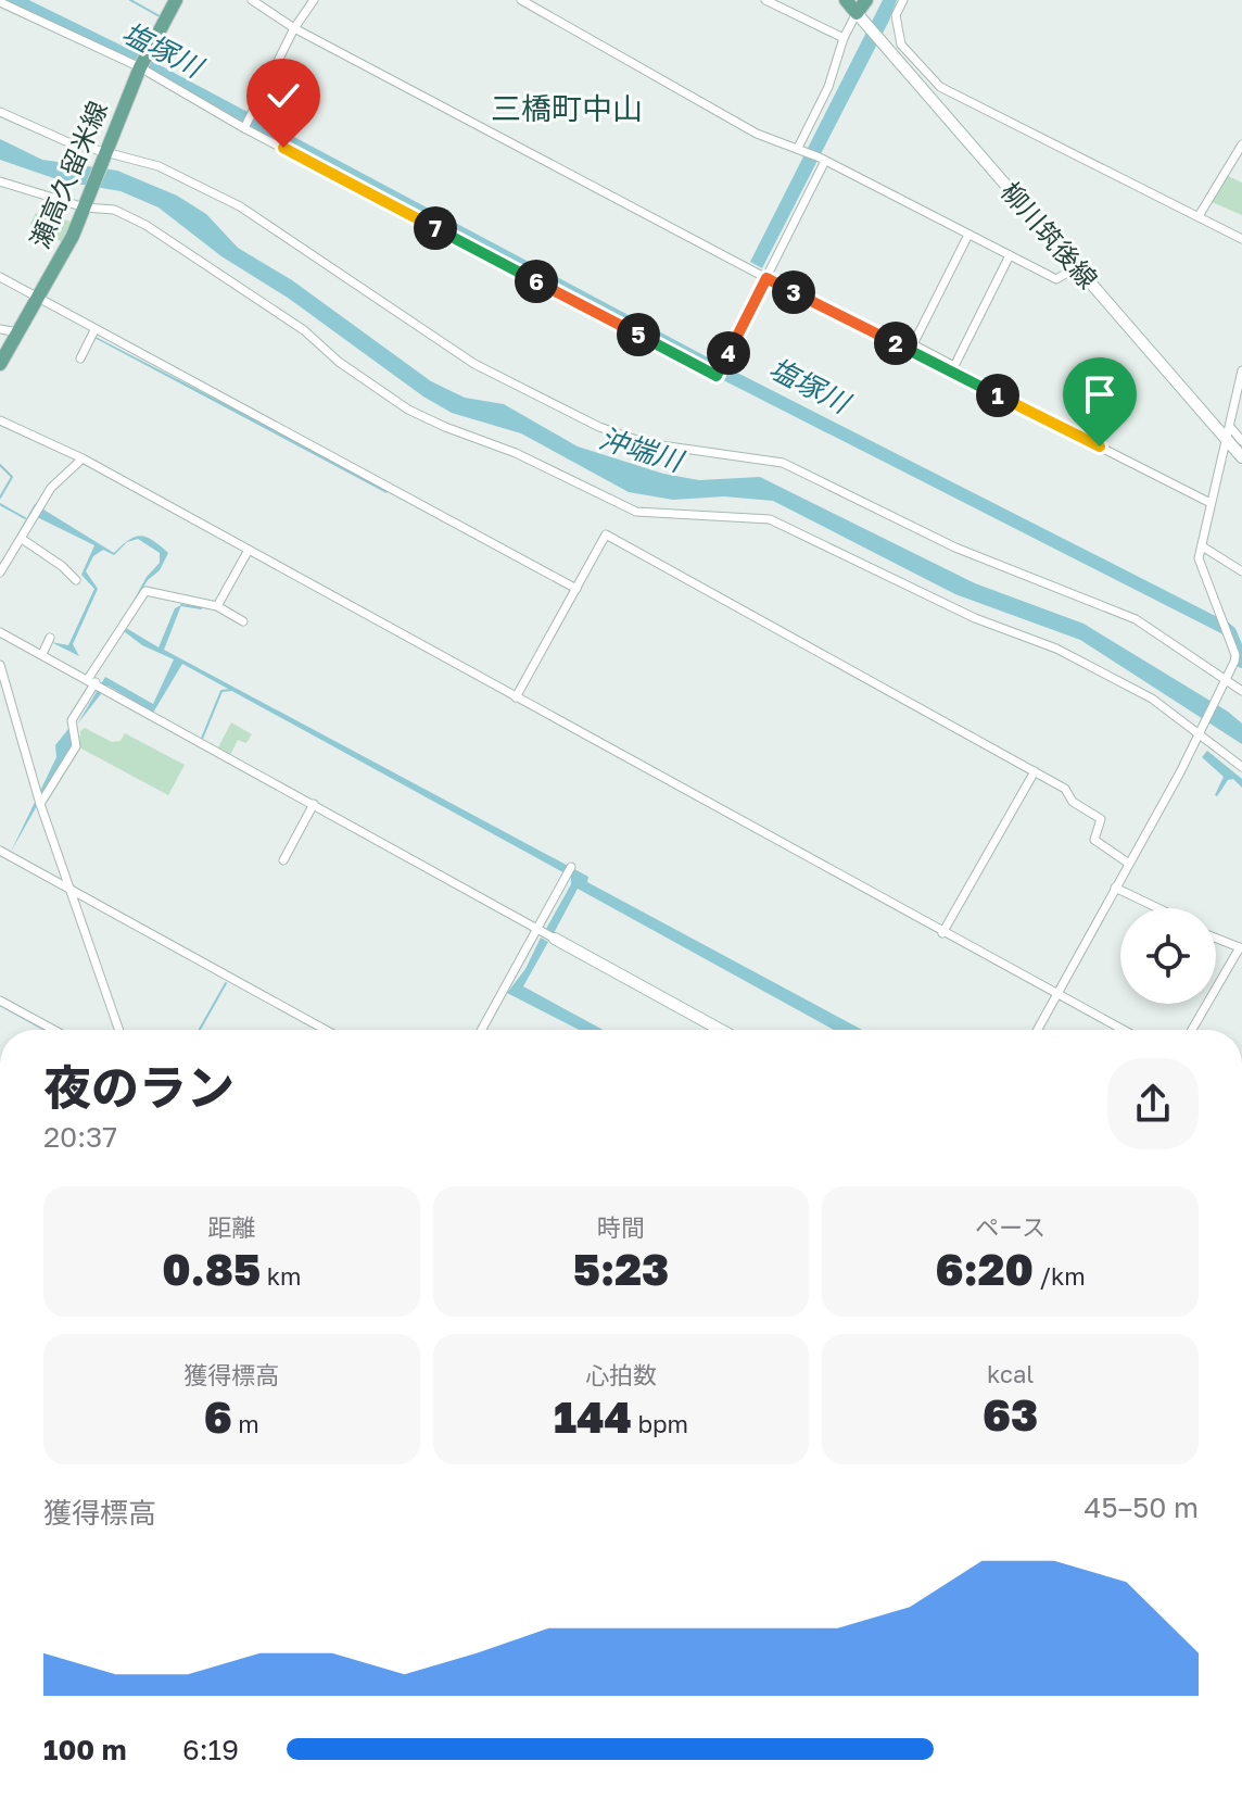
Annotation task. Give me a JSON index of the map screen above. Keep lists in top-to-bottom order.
{
  "streets": {
    "main road": ["瀬高久留米線", "柳川筑後線"]
  },
  "districts": ["三橋町中山"],
  "water": ["塩塚川", "沖端川"],
  "page": {
    "pins": [
      "7",
      "6",
      "3",
      "5",
      "2",
      "4",
      "1"
    ],
    "heading": ["夜のラン", "20:37"],
    "stats": [
      ["距離", "0.85 km"],
      ["時間", "5:23"],
      ["ペース", "6:20 /km"],
      ["獲得標高", "6 m"],
      ["心拍数", "144 bpm"],
      ["kcal", "63"]
    ],
    "chart": ["獲得標高", "45–50 m"],
    "list": [
      {
        "name": "100 m",
        "note": "6:19"
      }
    ]
  }
}
